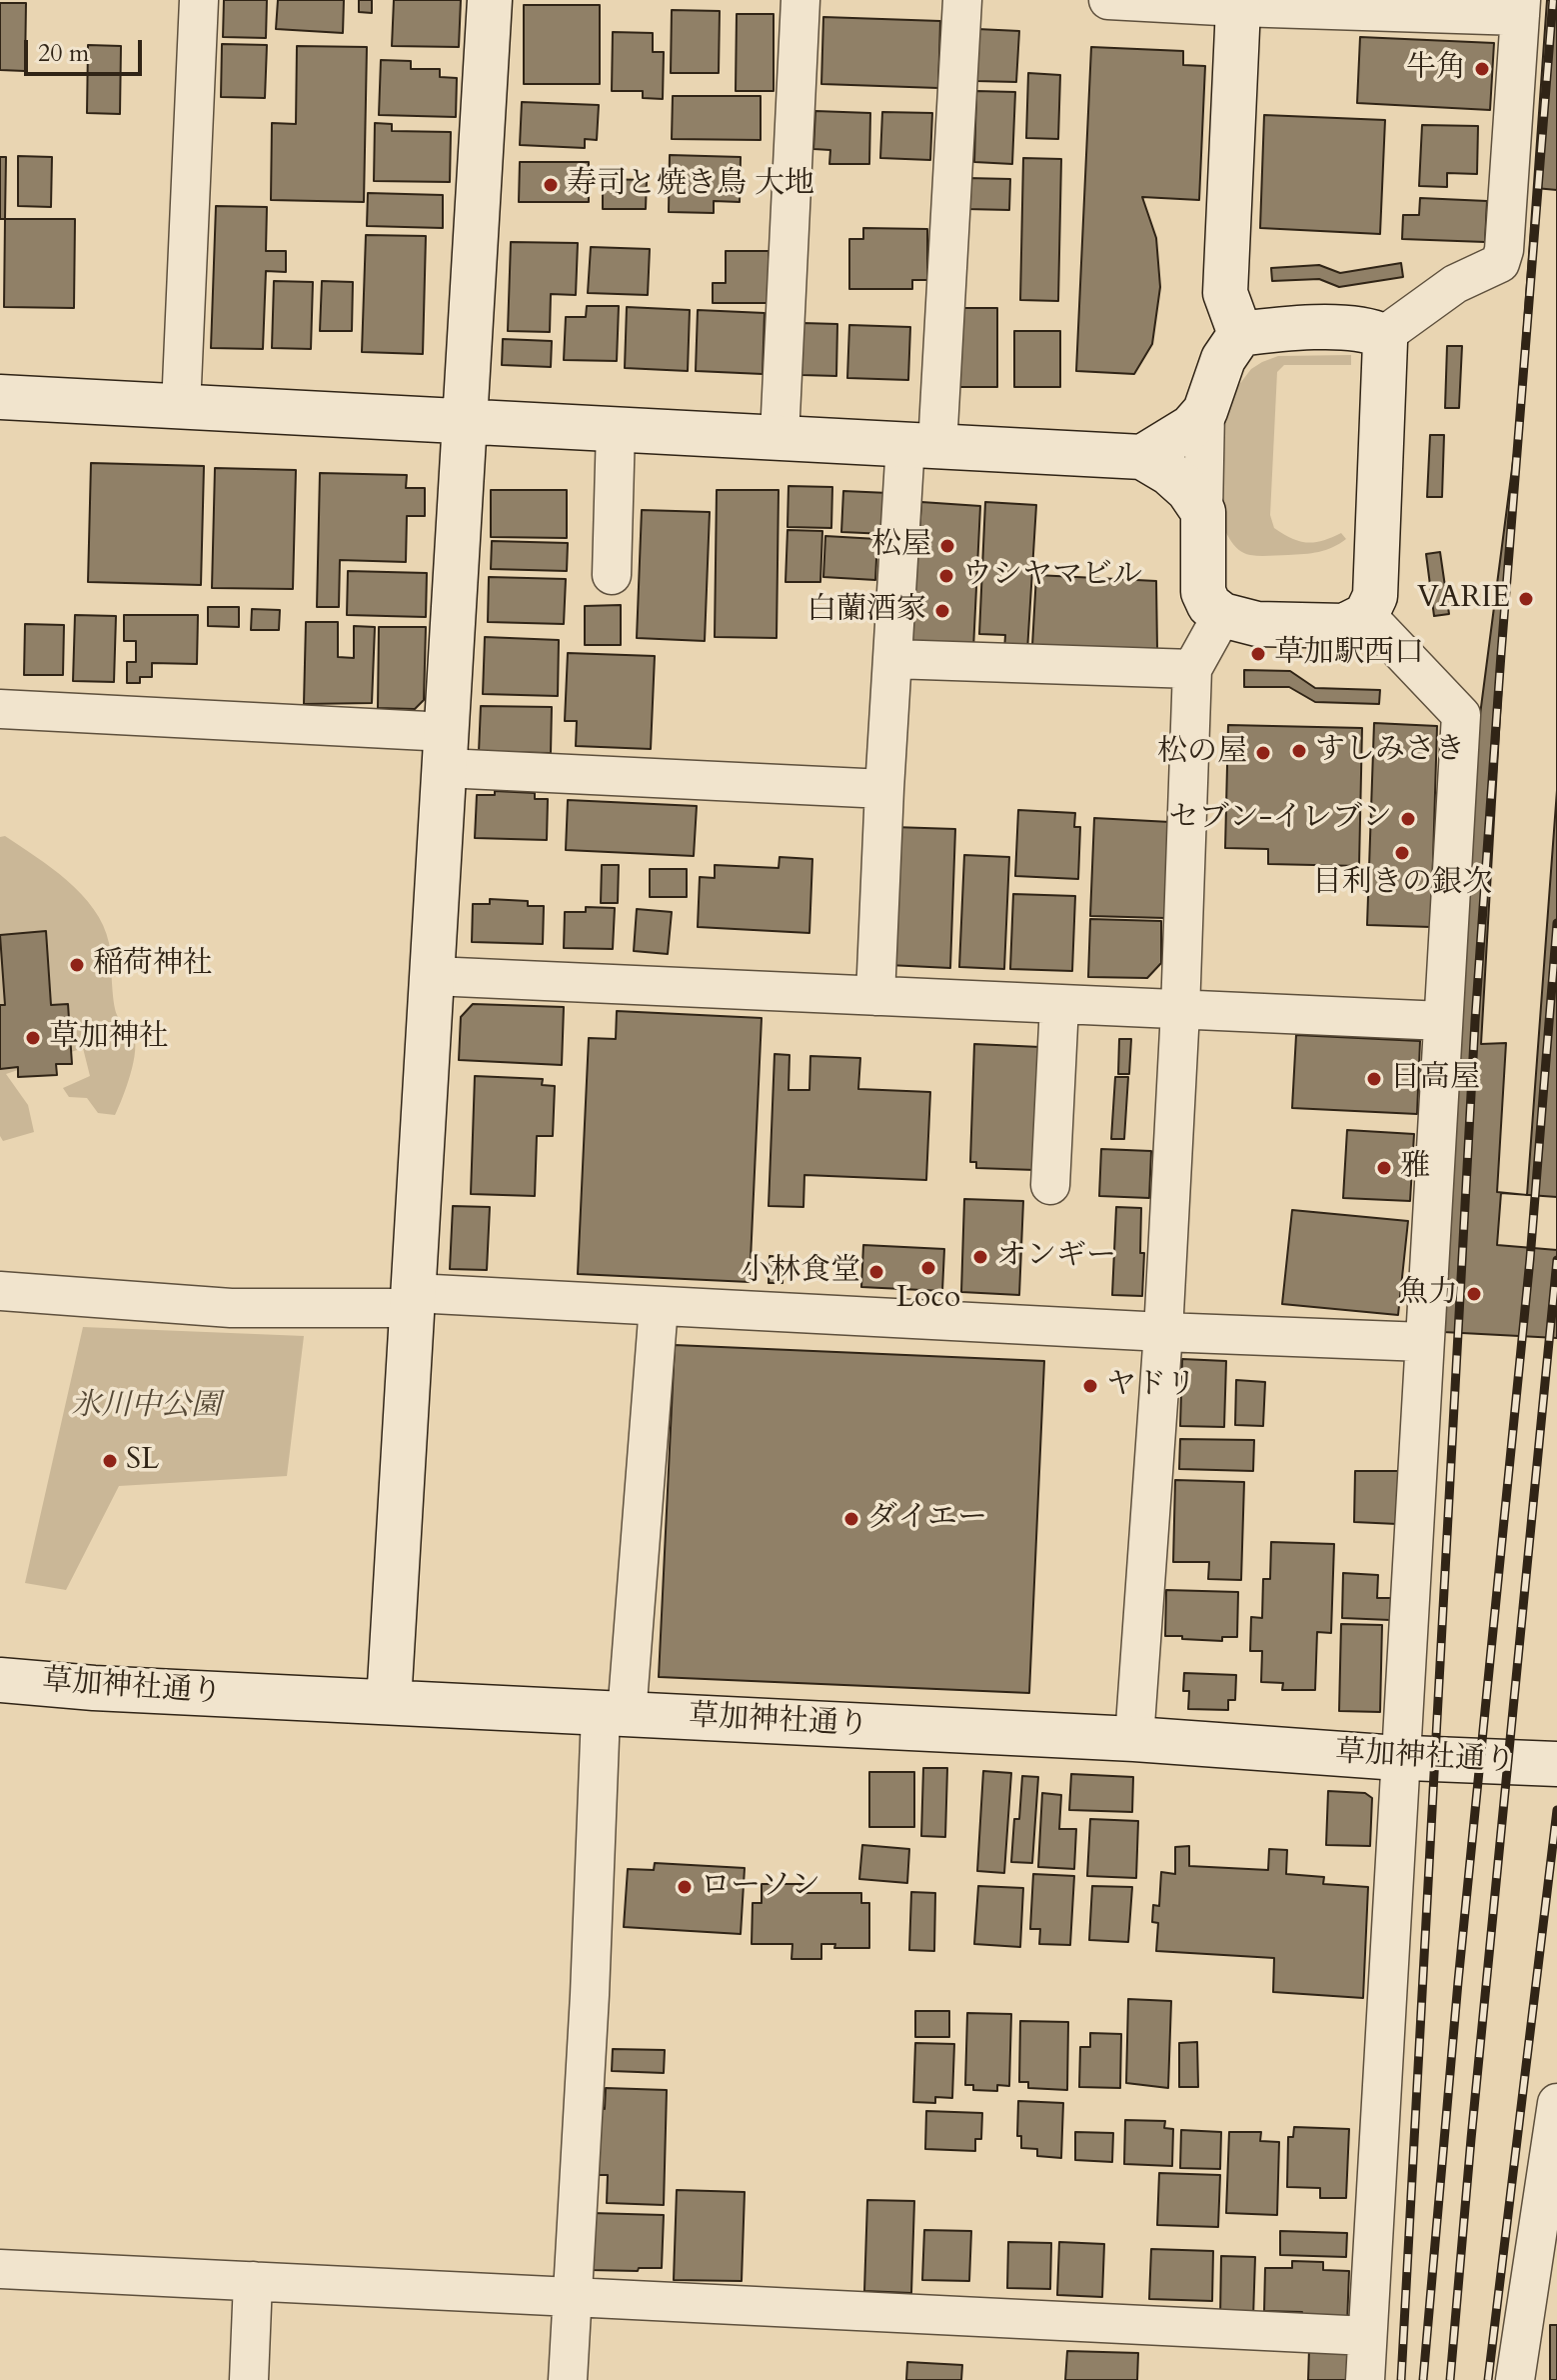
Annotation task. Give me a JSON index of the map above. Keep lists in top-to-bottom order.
{
  "streets": {
    "street": ["草加神社通り"]
  },
  "parks": ["氷川中公園"],
  "places": [
    "牛角",
    "寿司と焼き鳥 大地",
    "松屋",
    "ウシヤマビル",
    "VARIE",
    "白蘭酒家",
    "草加駅西口",
    "すしみさき",
    "松の屋",
    "セブン-イレブン",
    "目利きの銀次",
    "稲荷神社",
    "草加神社",
    "日高屋",
    "雅",
    "オンギー",
    "Loco",
    "小林食堂",
    "魚力",
    "ヤドリ",
    "SL",
    "ダイエー",
    "ローソン"
  ],
  "scale_bar": "20 m"
}
